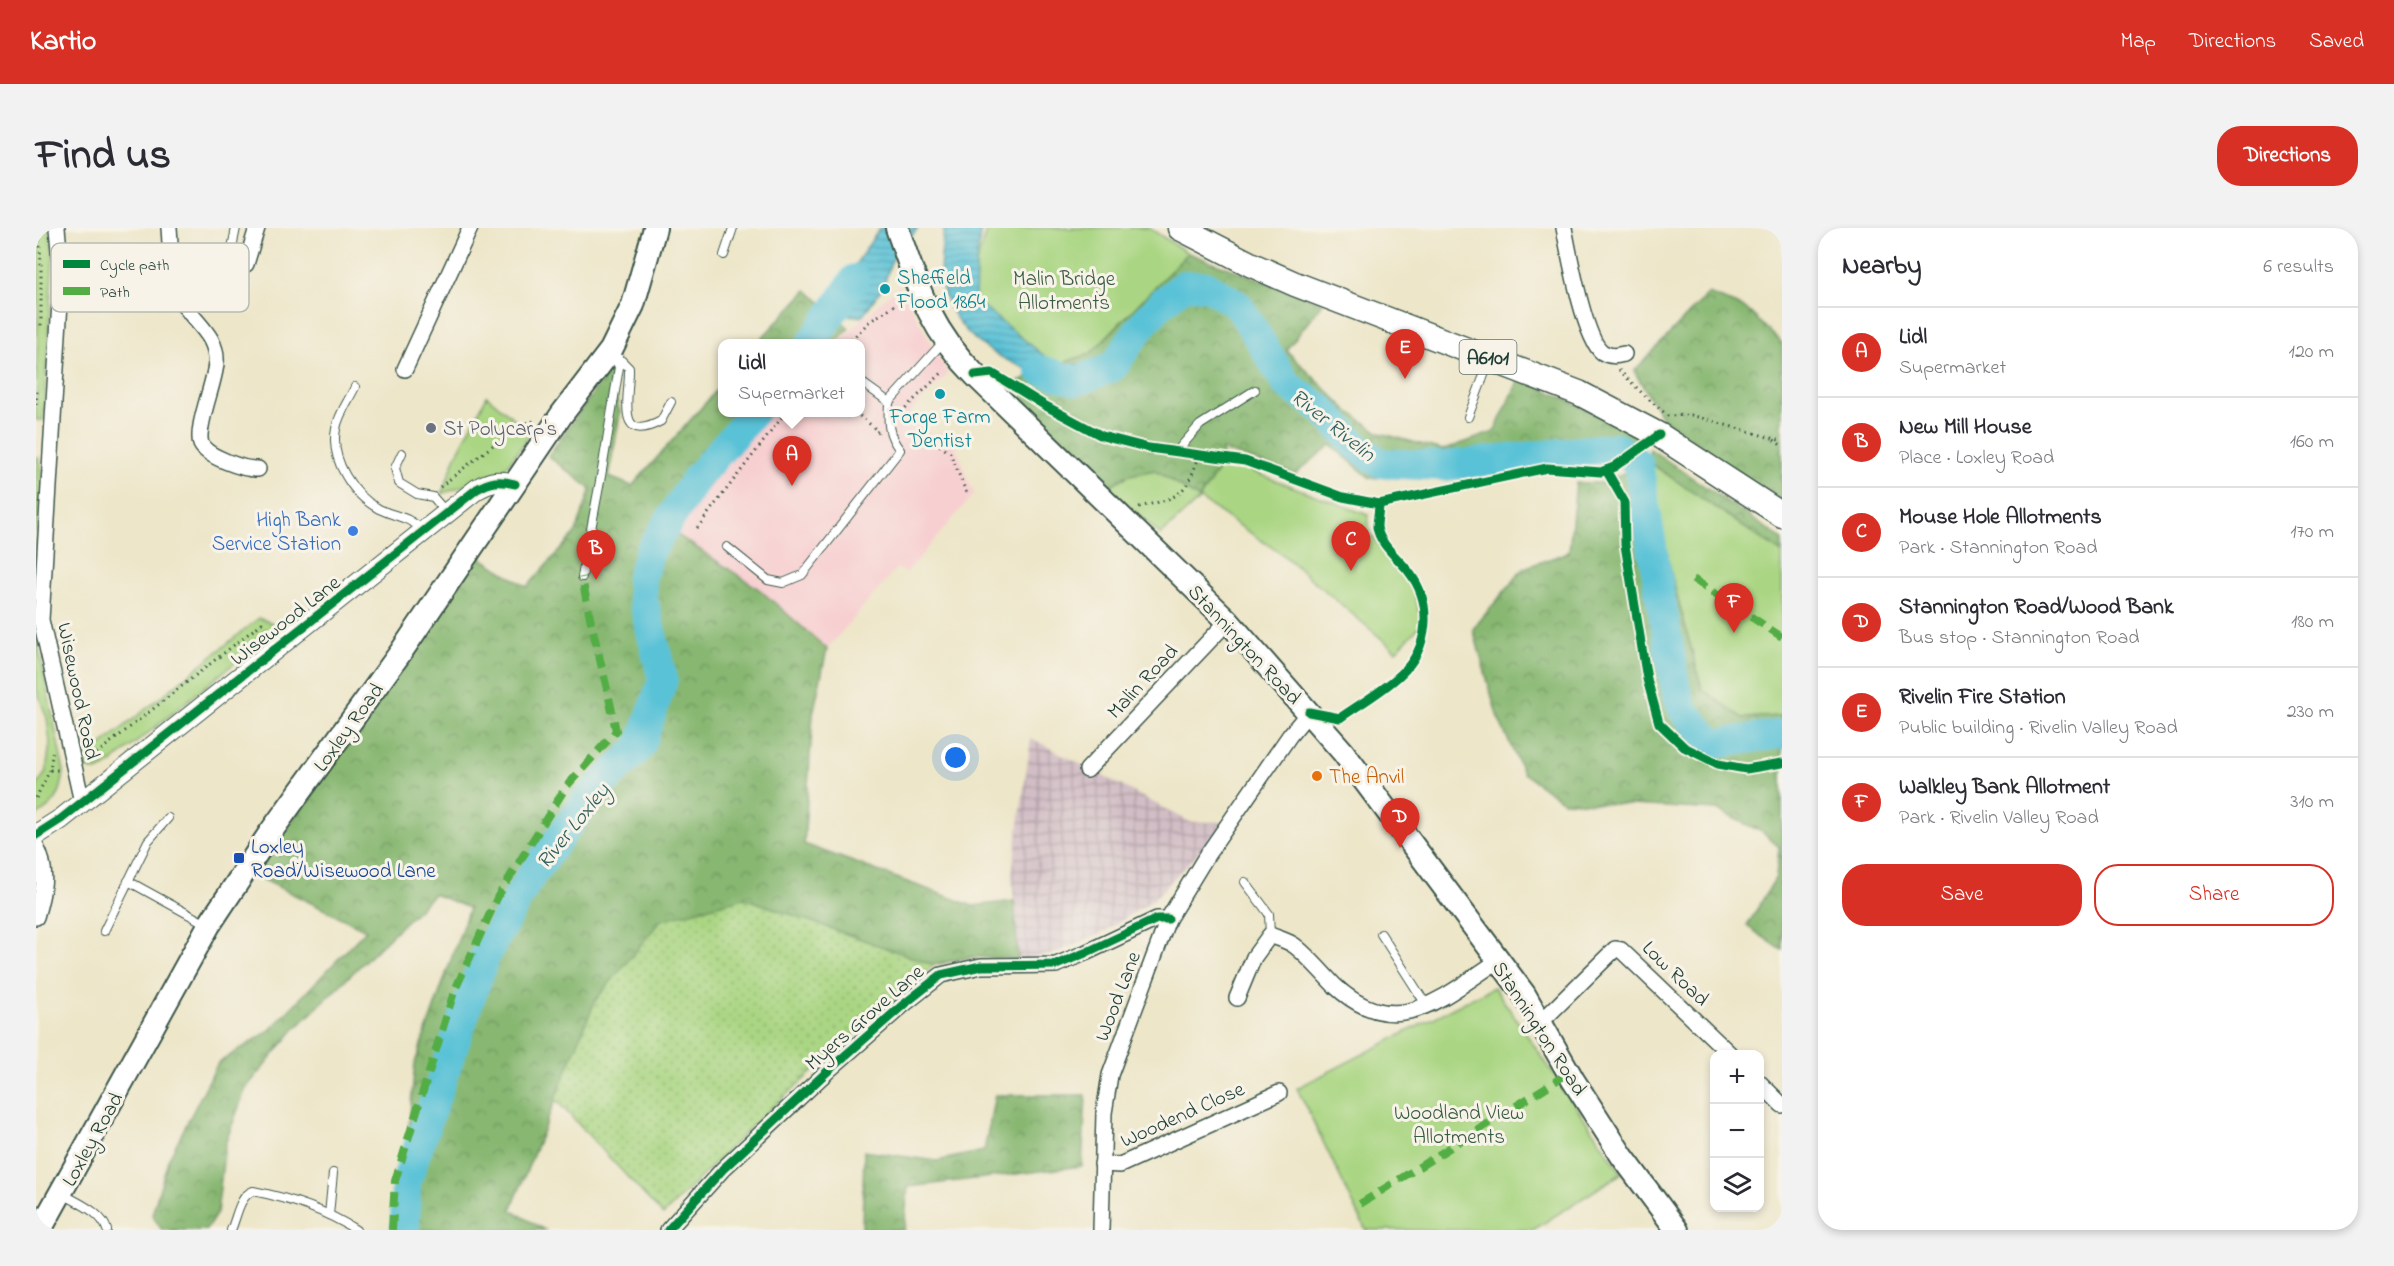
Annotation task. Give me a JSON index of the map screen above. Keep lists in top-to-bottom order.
{
  "streets": {
    "main road": ["A6101", "Stannington Road", "Loxley Road"],
    "street": [
      "Wisewood Lane",
      "Malin Road",
      "Wisewood Road",
      "Low Road",
      "Wood Lane",
      "Myers Grove Lane",
      "Woodend Close"
    ]
  },
  "crossings": [
    ["Wisewood Lane", "Wisewood Road"],
    ["Wisewood Lane", "Loxley Road"],
    ["Stannington Road", "Malin Road"],
    ["Stannington Road", "Low Road"],
    ["Stannington Road", "Wood Lane"],
    ["Wood Lane", "Myers Grove Lane"],
    ["Wood Lane", "Woodend Close"]
  ],
  "water": ["River Rivelin", "River Loxley"],
  "parks": ["Malin Bridge Allotments", "Woodland View Allotments"],
  "places": {
    "other": [
      "Sheffield Flood 1864",
      "Forge Farm Dentist",
      "St Polycarp's",
      "High Bank Service Station",
      "The Anvil"
    ],
    "transit": ["Loxley Road/Wisewood Lane"]
  },
  "legend": ["Cycle path", "Path"],
  "page": {
    "header": "Kartio",
    "nav": ["Map", "Directions", "Saved"],
    "title": "Find us",
    "buttons": [
      "Directions",
      ["Save", "Share"]
    ],
    "heading": ["Nearby", "6 results"],
    "list": [
      {
        "mark": "A",
        "name": "Lidl",
        "note": "Supermarket",
        "value": "120 m"
      },
      {
        "mark": "B",
        "name": "New Mill House",
        "note": "Place · Loxley Road",
        "value": "160 m"
      },
      {
        "mark": "C",
        "name": "Mouse Hole Allotments",
        "note": "Park · Stannington Road",
        "value": "170 m"
      },
      {
        "mark": "D",
        "name": "Stannington Road/Wood Bank",
        "note": "Bus stop · Stannington Road",
        "value": "180 m"
      },
      {
        "mark": "E",
        "name": "Rivelin Fire Station",
        "note": "Public building · Rivelin Valley Road",
        "value": "230 m"
      },
      {
        "mark": "F",
        "name": "Walkley Bank Allotment",
        "note": "Park · Rivelin Valley Road",
        "value": "310 m"
      }
    ],
    "pins": [
      "E",
      "A",
      "C",
      "B",
      "F",
      "D"
    ],
    "popup": ["Lidl", "Supermarket"],
    "map_buttons": ["+", "−"]
  }
}
